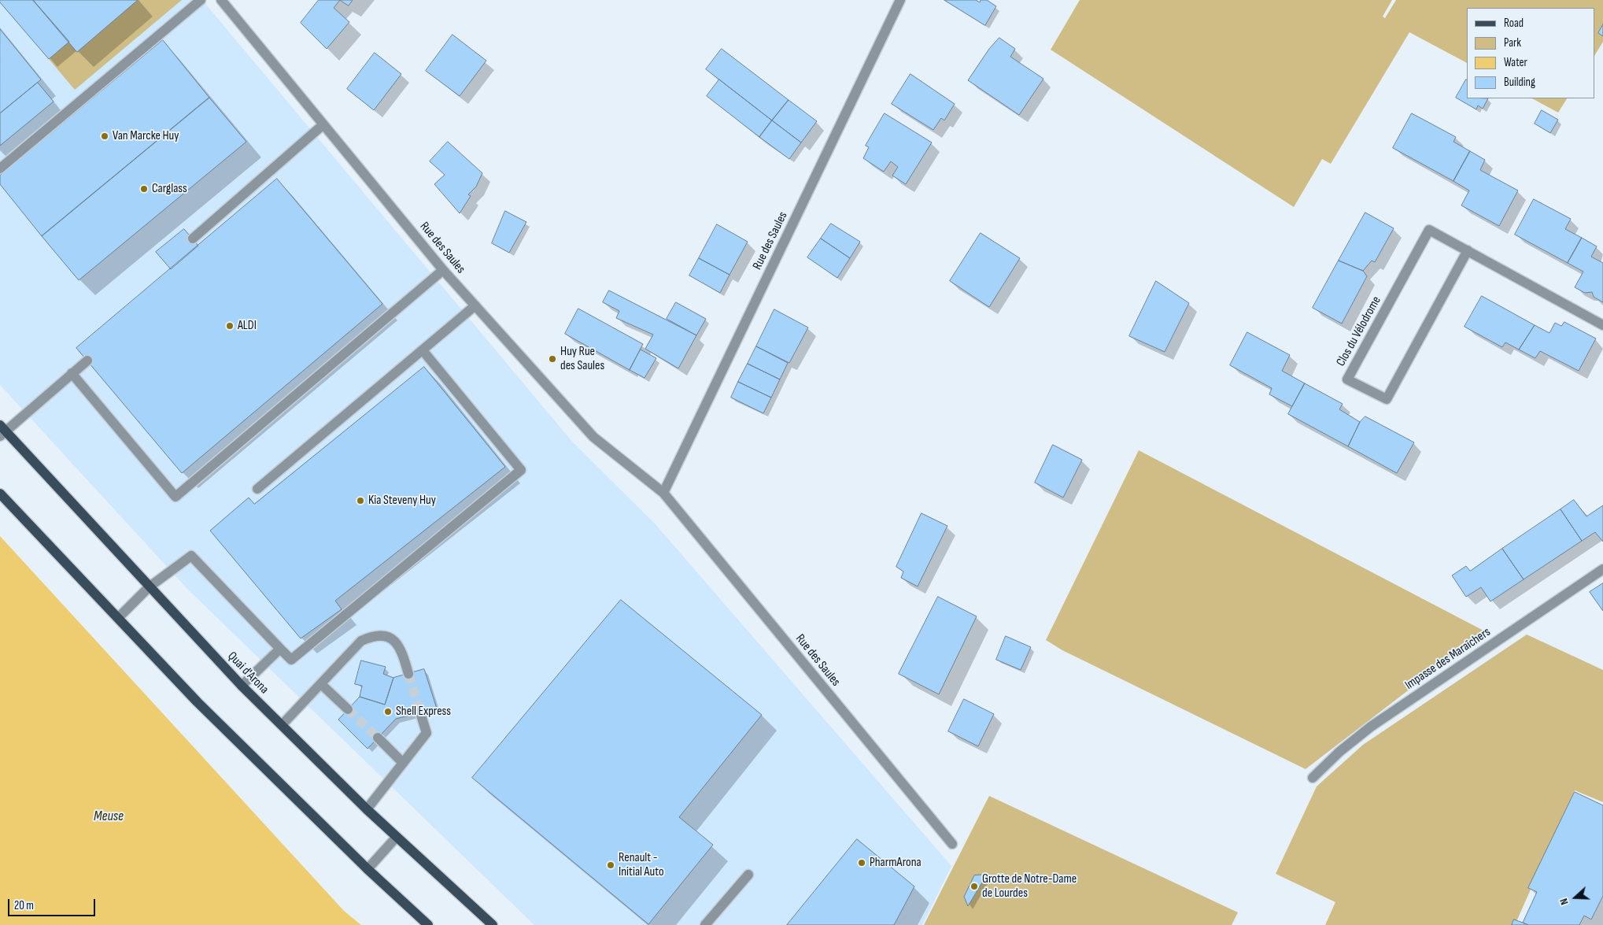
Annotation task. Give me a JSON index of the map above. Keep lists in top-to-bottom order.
{
  "streets": {
    "main road": ["Quai d'Arona"],
    "street": ["Rue des Saules", "Clos du Vélodrome", "Impasse des Maraîchers"]
  },
  "water": ["Meuse"],
  "places": [
    "Van Marcke Huy",
    "Carglass",
    "ALDI",
    "Huy Rue des Saules",
    "Kia Steveny Huy",
    "Shell Express",
    "PharmArona",
    "Renault - Initial Auto",
    "Grotte de Notre-Dame de Lourdes"
  ],
  "legend": [
    "Road",
    "Park",
    "Water",
    "Building"
  ],
  "scale_bar": "20 m",
  "north": "left"
}
